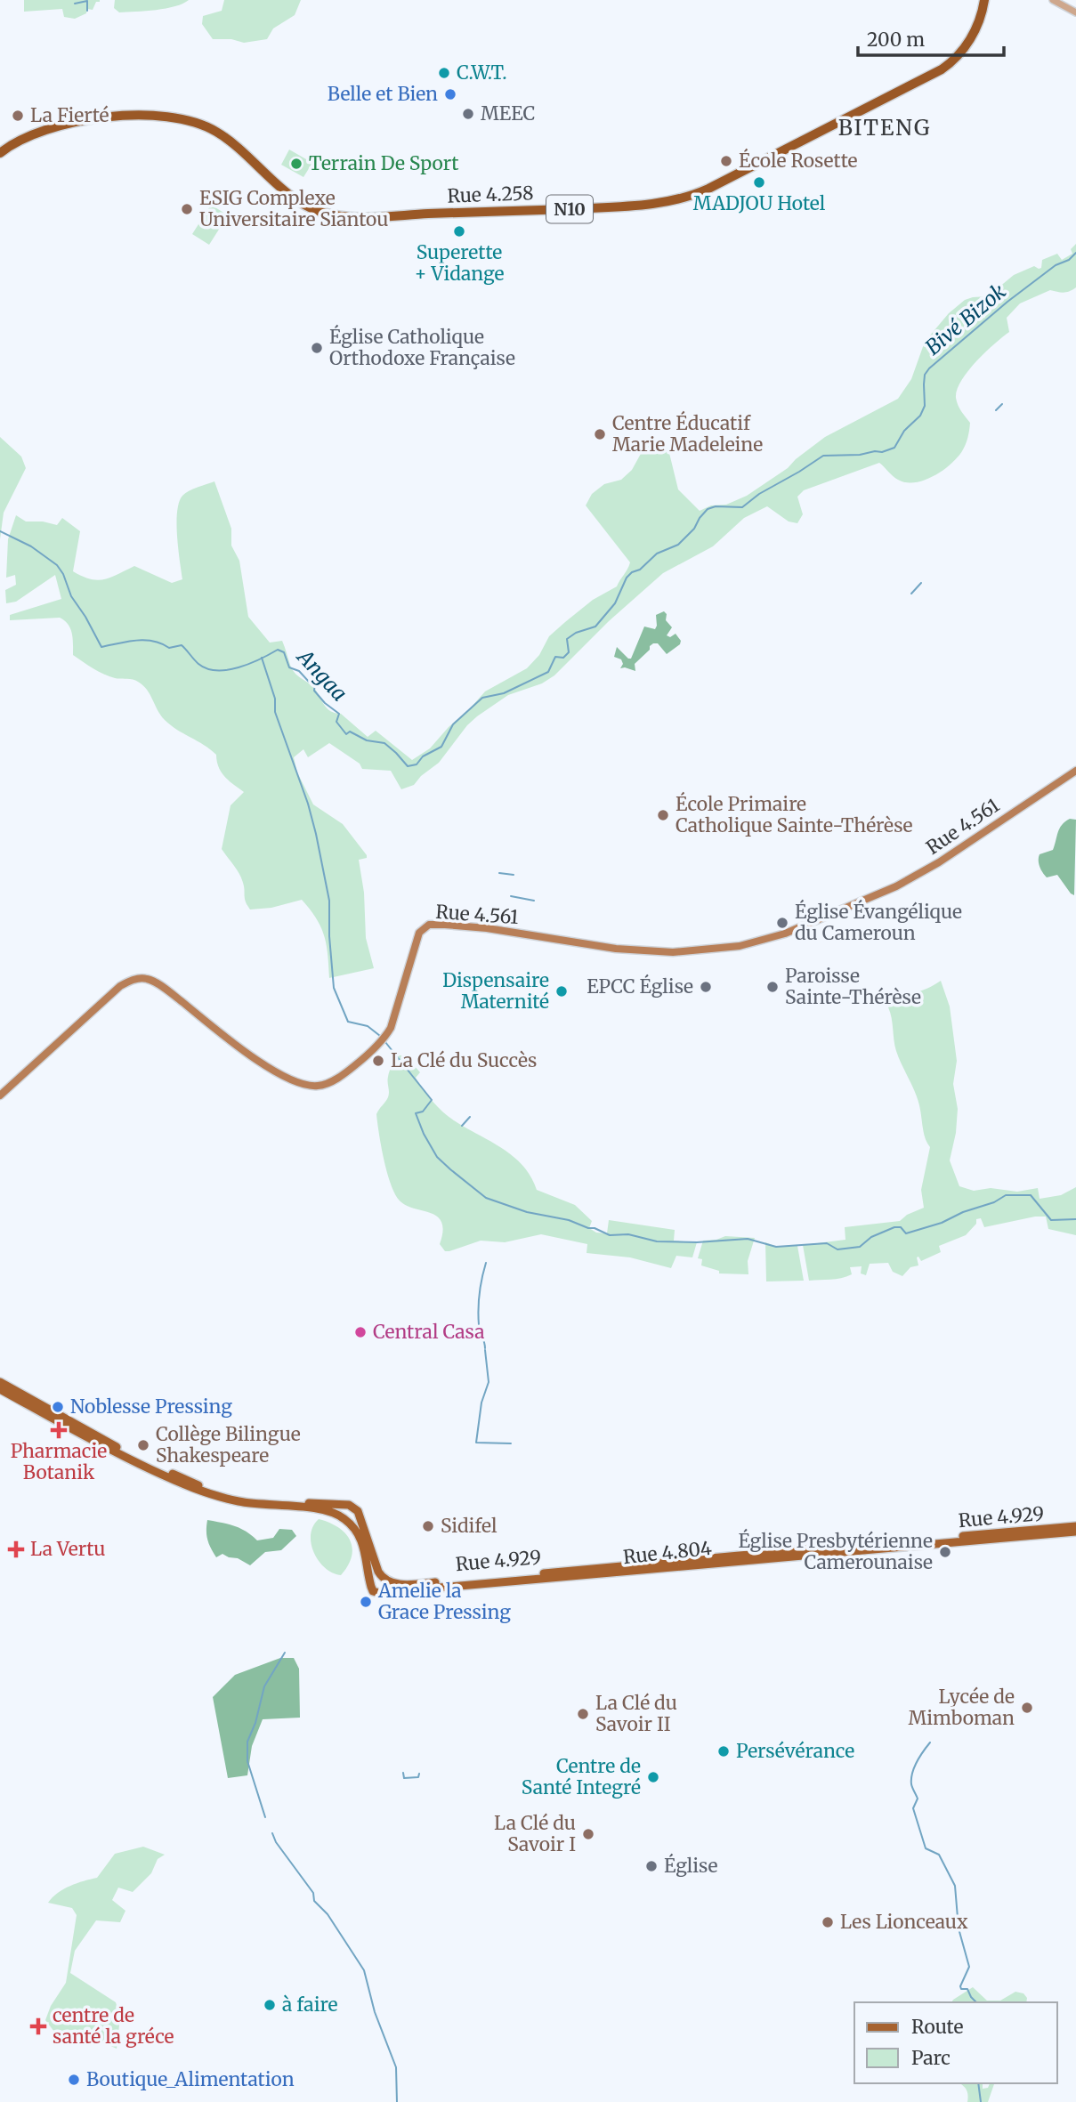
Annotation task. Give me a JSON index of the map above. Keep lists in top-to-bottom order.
{
  "streets": {
    "highway": ["Rue 4.258", "N10"],
    "main road": ["Rue 4.561", "Rue 4.929", "Rue 4.804"]
  },
  "districts": ["BITENG"],
  "water": ["Bivé Bizok", "Angaa"],
  "places": {
    "other": [
      "C.W.T.",
      "Belle et Bien",
      "MEEC",
      "La Fierté",
      "École Rosette",
      "Terrain De Sport",
      "MADJOU Hotel",
      "ESIG Complexe Universitaire Siantou",
      "Superette + Vidange",
      "Église Catholique Orthodoxe Française",
      "Centre Éducatif Marie Madeleine",
      "École Primaire Catholique Sainte-Thérèse",
      "Église Évangélique du Cameroun",
      "EPCC Église",
      "Paroisse Sainte-Thérèse",
      "Dispensaire Maternité",
      "La Clé du Succès",
      "Central Casa",
      "Noblesse Pressing",
      "Collège Bilingue Shakespeare",
      "Sidifel",
      "Église Presbytérienne Camerounaise",
      "Amelie la Grace Pressing",
      "Lycée de Mimboman",
      "La Clé du Savoir II",
      "Persévérance",
      "Centre de Santé Integré",
      "La Clé du Savoir I",
      "Église",
      "Les Lionceaux",
      "à faire",
      "Boutique_Alimentation"
    ],
    "health": ["Pharmacie Botanik", "La Vertu", "centre de santé la gréce"]
  },
  "legend": ["Route", "Parc"],
  "scale_bar": "200 m"
}
